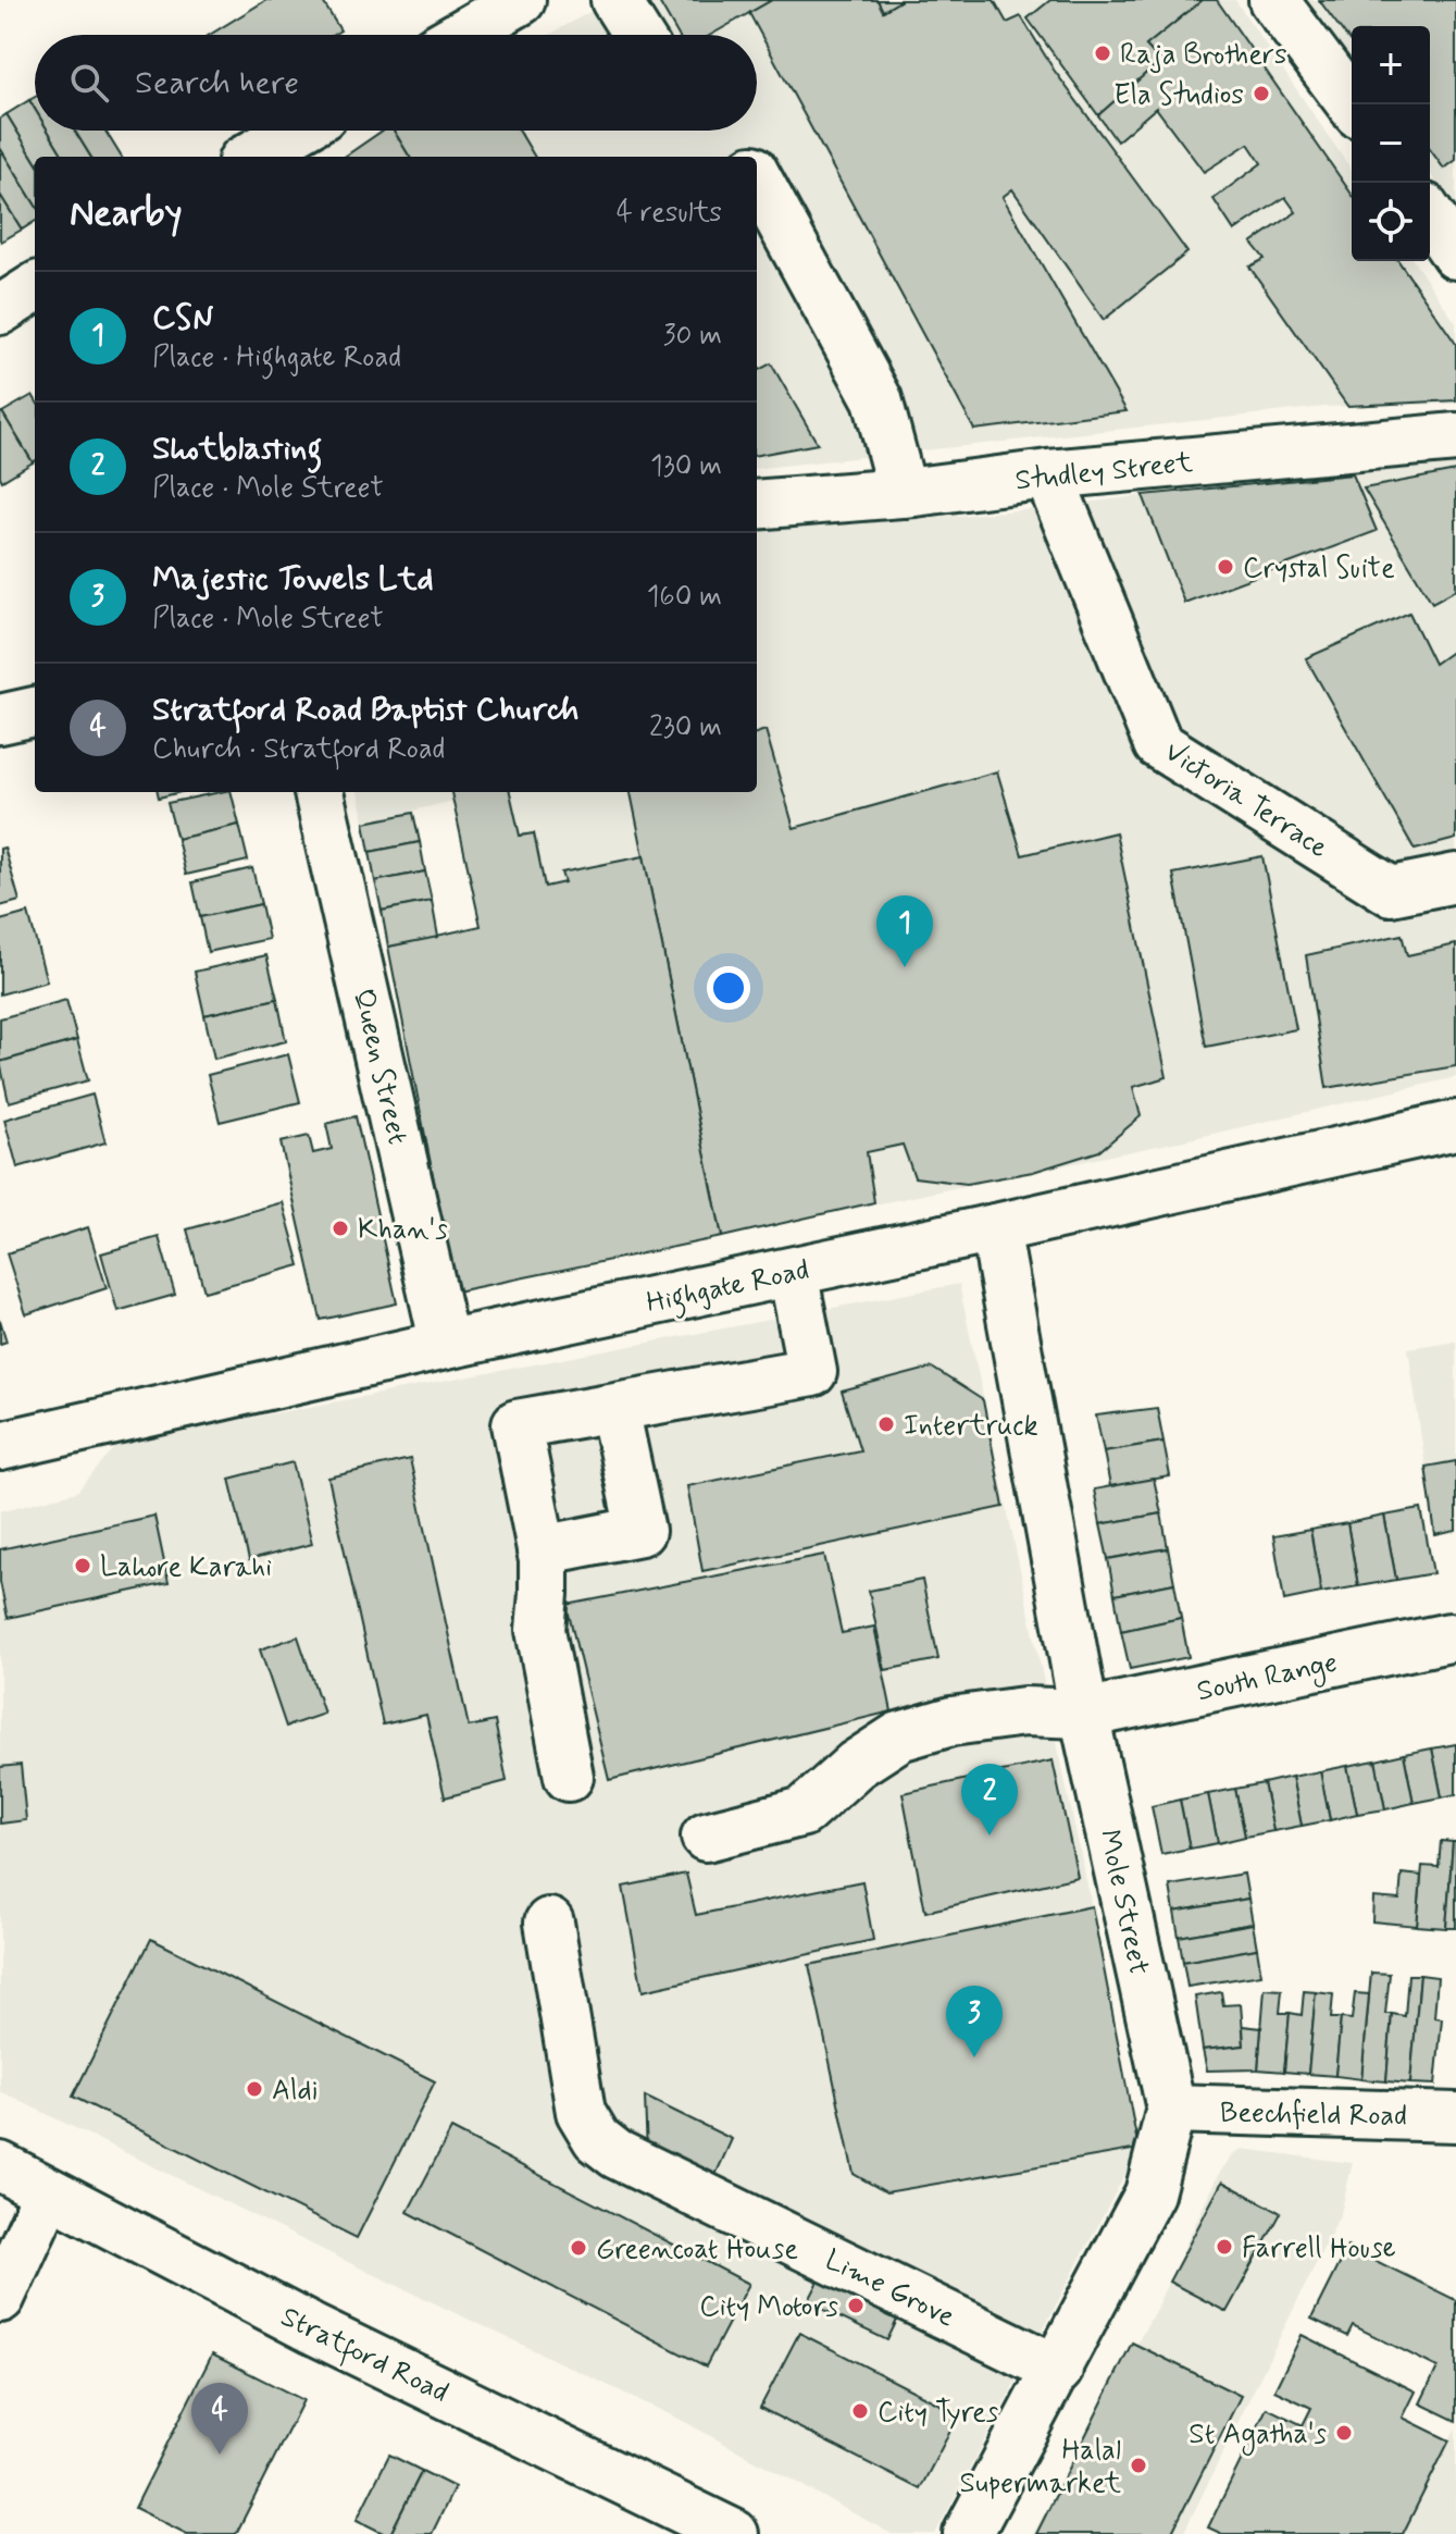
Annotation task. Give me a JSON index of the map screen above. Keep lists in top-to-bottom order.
{
  "streets": {
    "main road": [
      "Studley Street",
      "Victoria Terrace",
      "Queen Street",
      "Highgate Road",
      "South Range",
      "Mole Street",
      "Beechfield Road",
      "Lime Grove",
      "Stratford Road"
    ]
  },
  "crossings": [
    ["Studley Street", "Victoria Terrace"],
    ["Queen Street", "Highgate Road"],
    ["Highgate Road", "Mole Street"],
    ["South Range", "Mole Street"],
    ["Mole Street", "Beechfield Road"],
    ["Mole Street", "Lime Grove"]
  ],
  "places": [
    "Raja Brothers",
    "Ela Studios",
    "Crystal Suite",
    "Khan's",
    "Intertruck",
    "Lahore Karahi",
    "Aldi",
    "Farrell House",
    "Greencoat House",
    "City Motors",
    "City Tyres",
    "St Agatha's",
    "Halal Supermarket"
  ],
  "page": {
    "map_buttons": ["+", "−"],
    "search": "Search here",
    "heading": ["Nearby", "4 results"],
    "list": [
      {
        "mark": "1",
        "name": "CSN",
        "note": "Place · Highgate Road",
        "value": "30 m"
      },
      {
        "mark": "2",
        "name": "Shotblasting",
        "note": "Place · Mole Street",
        "value": "130 m"
      },
      {
        "mark": "3",
        "name": "Majestic Towels Ltd",
        "note": "Place · Mole Street",
        "value": "160 m"
      },
      {
        "mark": "4",
        "name": "Stratford Road Baptist Church",
        "note": "Church · Stratford Road",
        "value": "230 m"
      }
    ],
    "pins": [
      "1",
      "2",
      "3",
      "4"
    ]
  }
}
